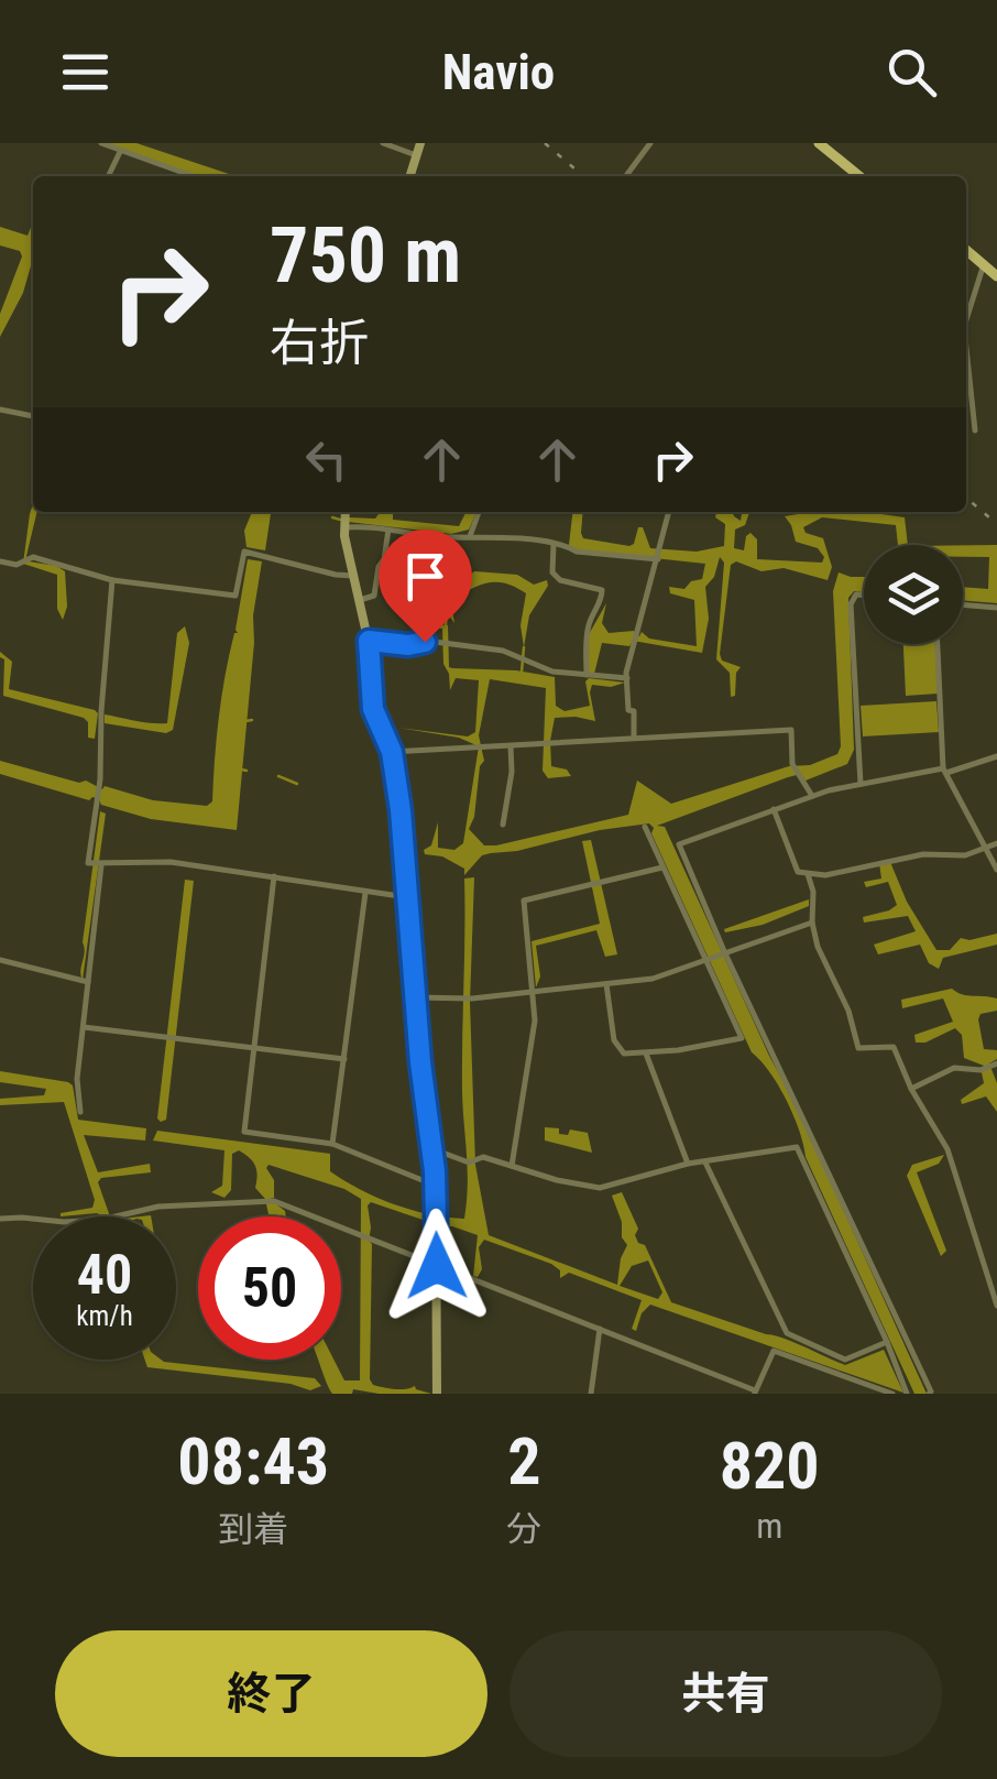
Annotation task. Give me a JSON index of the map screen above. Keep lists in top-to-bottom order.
{
  "page": {
    "header": "Navio",
    "turn": ["750 m", "右折"],
    "speed": "40 km/h",
    "limit": "50",
    "eta": [
      "08:43",
      "到着",
      "2",
      "分",
      "820",
      "m"
    ],
    "buttons": ["終了", "共有"]
  }
}
